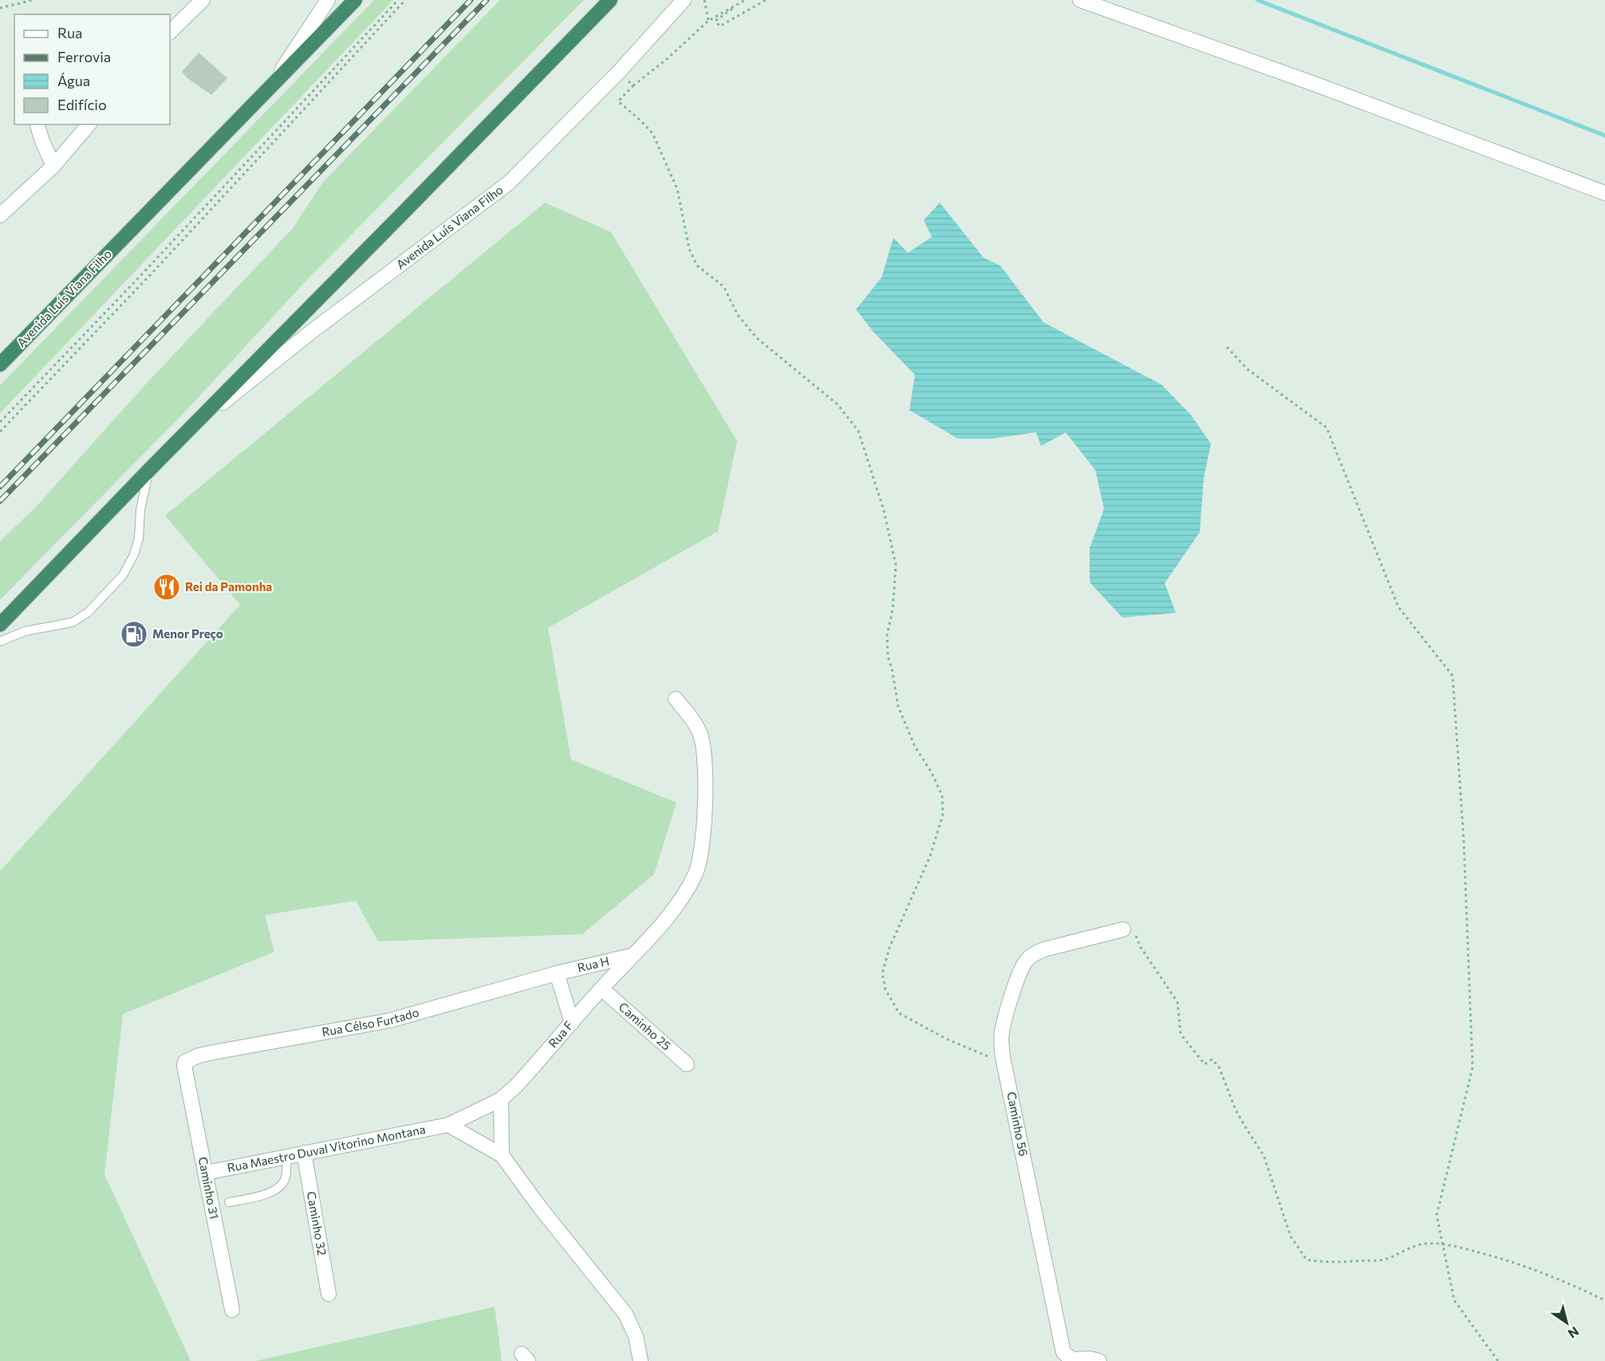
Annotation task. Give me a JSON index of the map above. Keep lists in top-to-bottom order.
{
  "streets": {
    "highway": ["Avenida Luís Viana Filho"],
    "street": [
      "Rua H",
      "Rua Célso Furtado",
      "Caminho 25",
      "Rua F",
      "Caminho 56",
      "Rua Maestro Duval Vitorino Montana",
      "Caminho 31",
      "Caminho 32"
    ]
  },
  "crossings": [
    ["Rua H", "Rua Célso Furtado"],
    ["Rua H", "Rua F"],
    ["Rua Célso Furtado", "Caminho 31"],
    ["Caminho 25", "Rua F"],
    ["Rua F", "Rua Maestro Duval Vitorino Montana"],
    ["Rua Maestro Duval Vitorino Montana", "Caminho 31"],
    ["Rua Maestro Duval Vitorino Montana", "Caminho 32"]
  ],
  "places": {
    "restaurant": ["Rei da Pamonha"],
    "fuel station": ["Menor Preço"]
  },
  "legend": [
    "Rua",
    "Ferrovia",
    "Água",
    "Edifício"
  ],
  "north": "bottom right"
}
